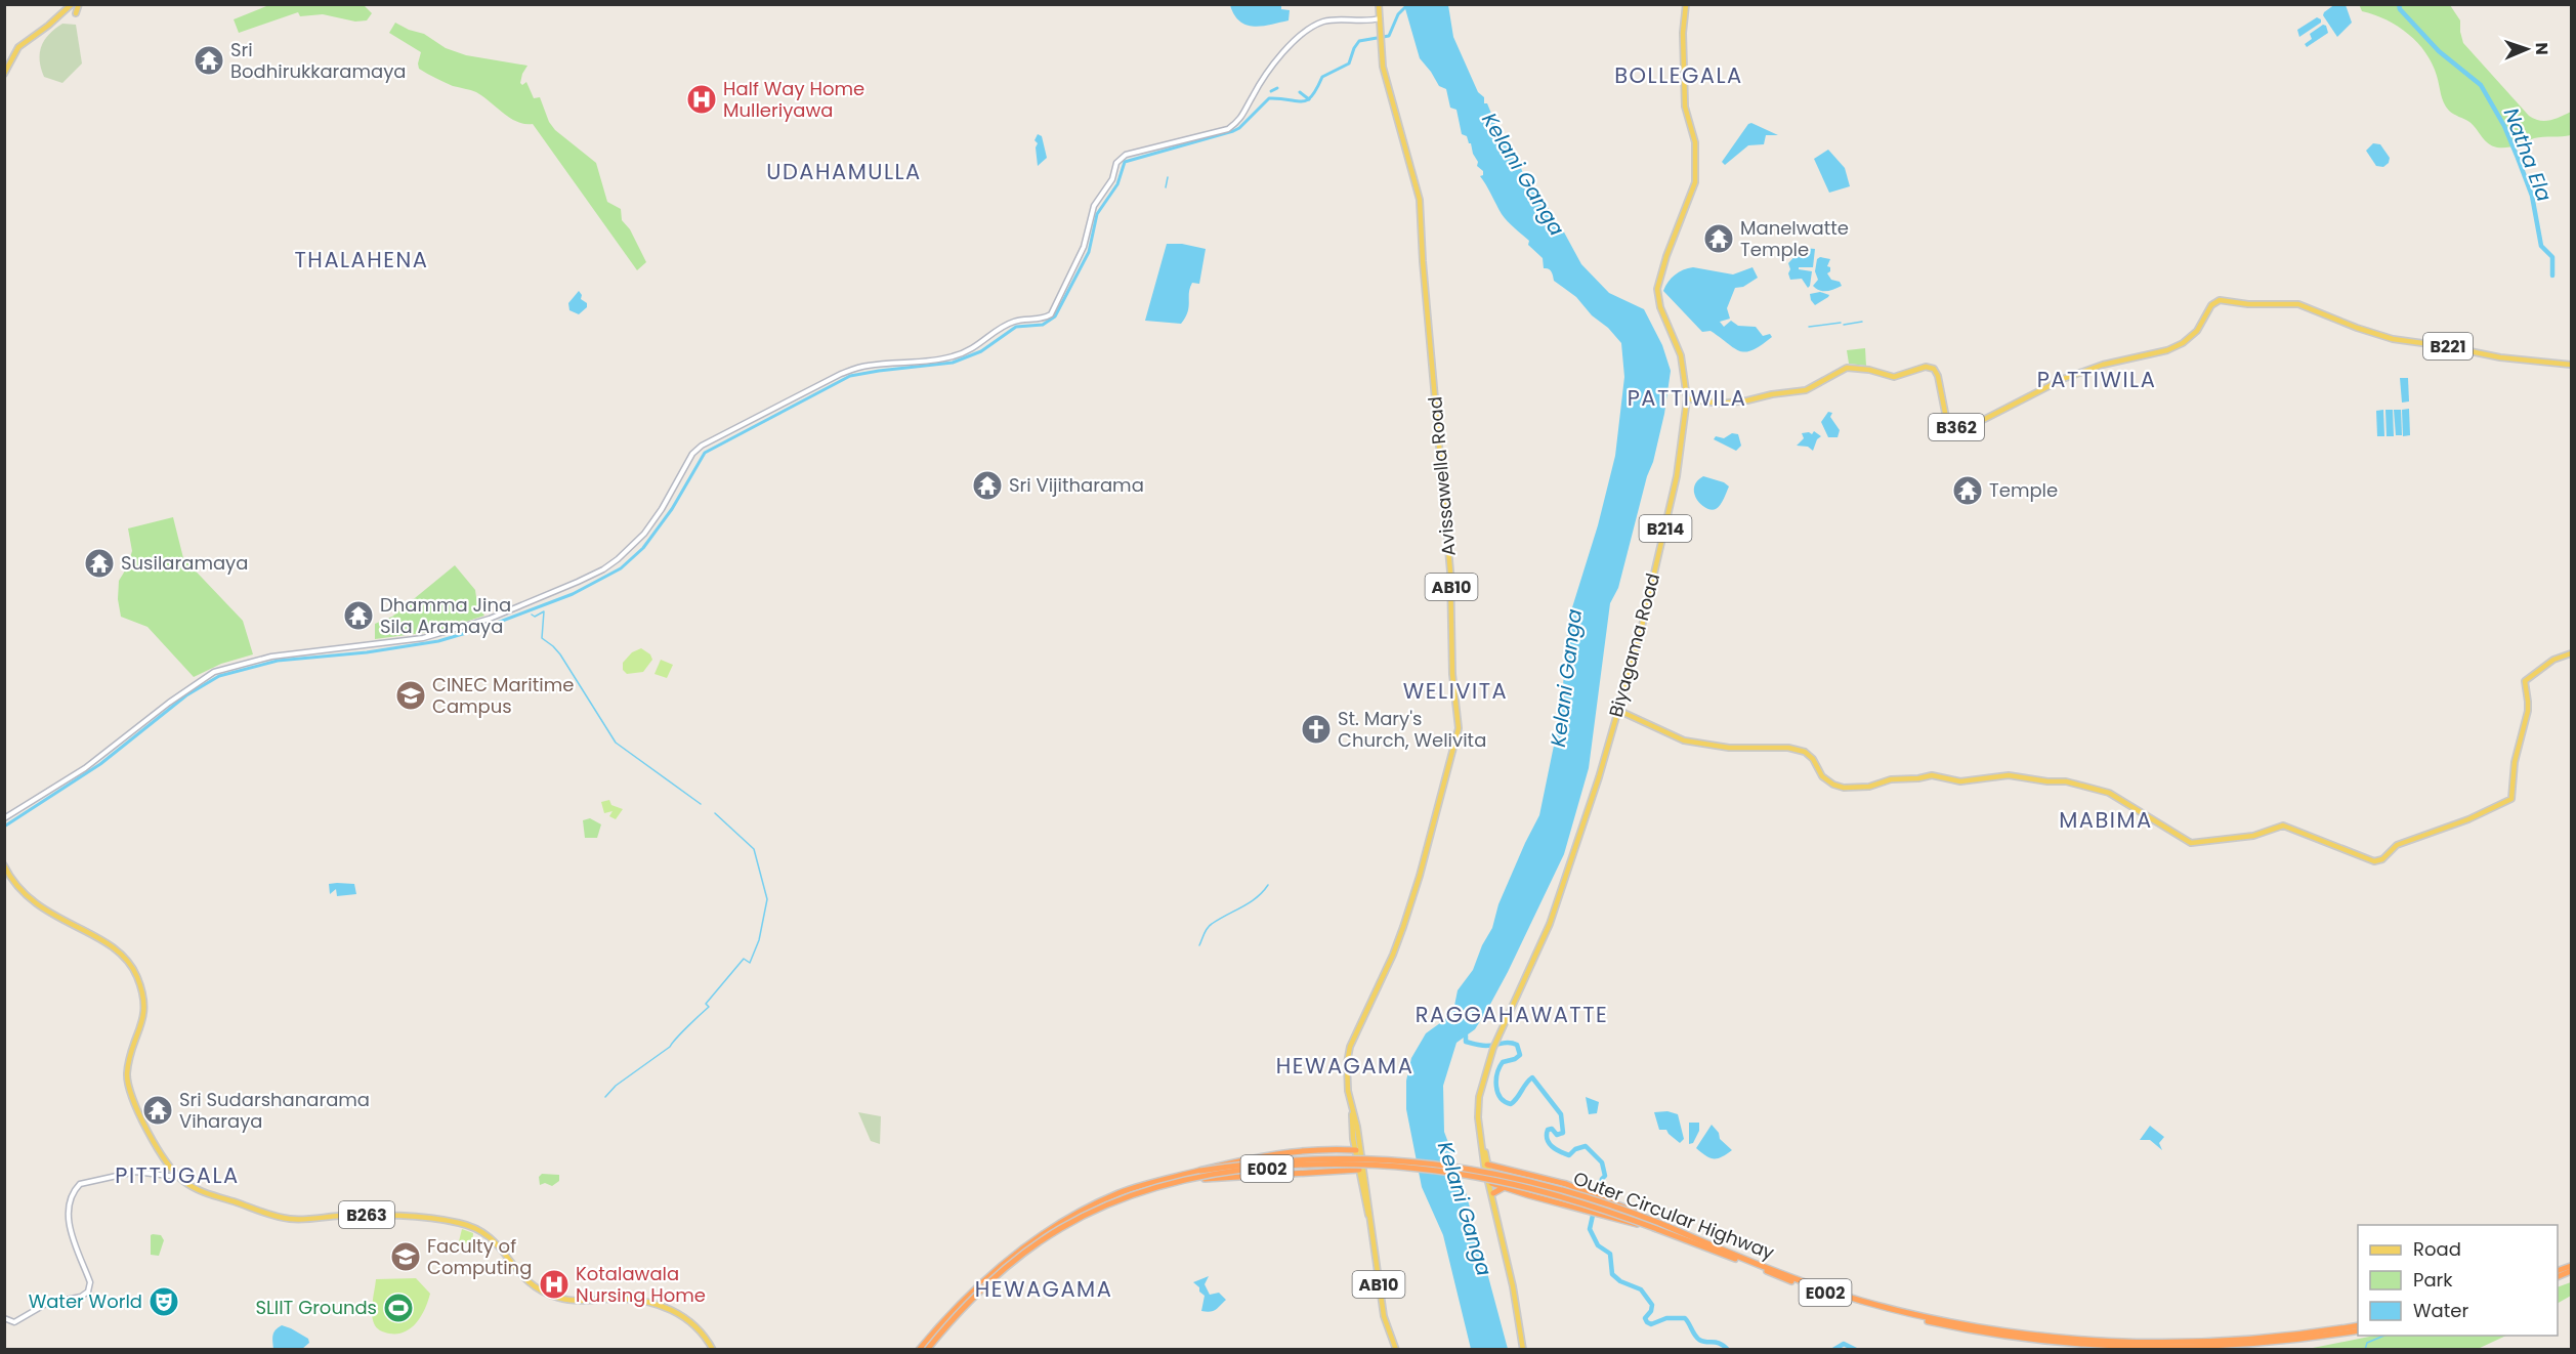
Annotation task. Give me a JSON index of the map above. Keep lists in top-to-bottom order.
{
  "streets": {
    "highway": ["E002", "Outer Circular Highway"],
    "main road": [
      "B221",
      "B362",
      "Avissawella Road",
      "B214",
      "AB10",
      "Biyagama Road",
      "B263"
    ]
  },
  "crossings": [
    ["B221", "B362"],
    ["B362", "Biyagama Road"],
    ["Avissawella Road", "AB10"]
  ],
  "districts": [
    "BOLLEGALA",
    "UDAHAMULLA",
    "THALAHENA",
    "PATTIWILA",
    "PATTIWILA",
    "WELIVITA",
    "MABIMA",
    "RAGGAHAWATTE",
    "HEWAGAMA",
    "PITTUGALA",
    "HEWAGAMA"
  ],
  "water": ["Natha Ela", "Kelani Ganga"],
  "places": {
    "temple": [
      "Sri Bodhirukkaramaya",
      "Manelwatte Temple",
      "Sri Vijitharama",
      "Temple",
      "Susilaramaya",
      "Dhamma Jina Sila Aramaya",
      "Sri Sudarshanarama Viharaya"
    ],
    "hospital": ["Half Way Home Mulleriyawa", "Kotalawala Nursing Home"],
    "school or university": ["CINEC Maritime Campus", "Faculty of Computing"],
    "church": ["St. Mary's Church, Welivita"],
    "theatre": ["Water World"],
    "sports": ["SLIIT Grounds"]
  },
  "legend": ["Road", "Park", "Water"],
  "north": "right"
}
